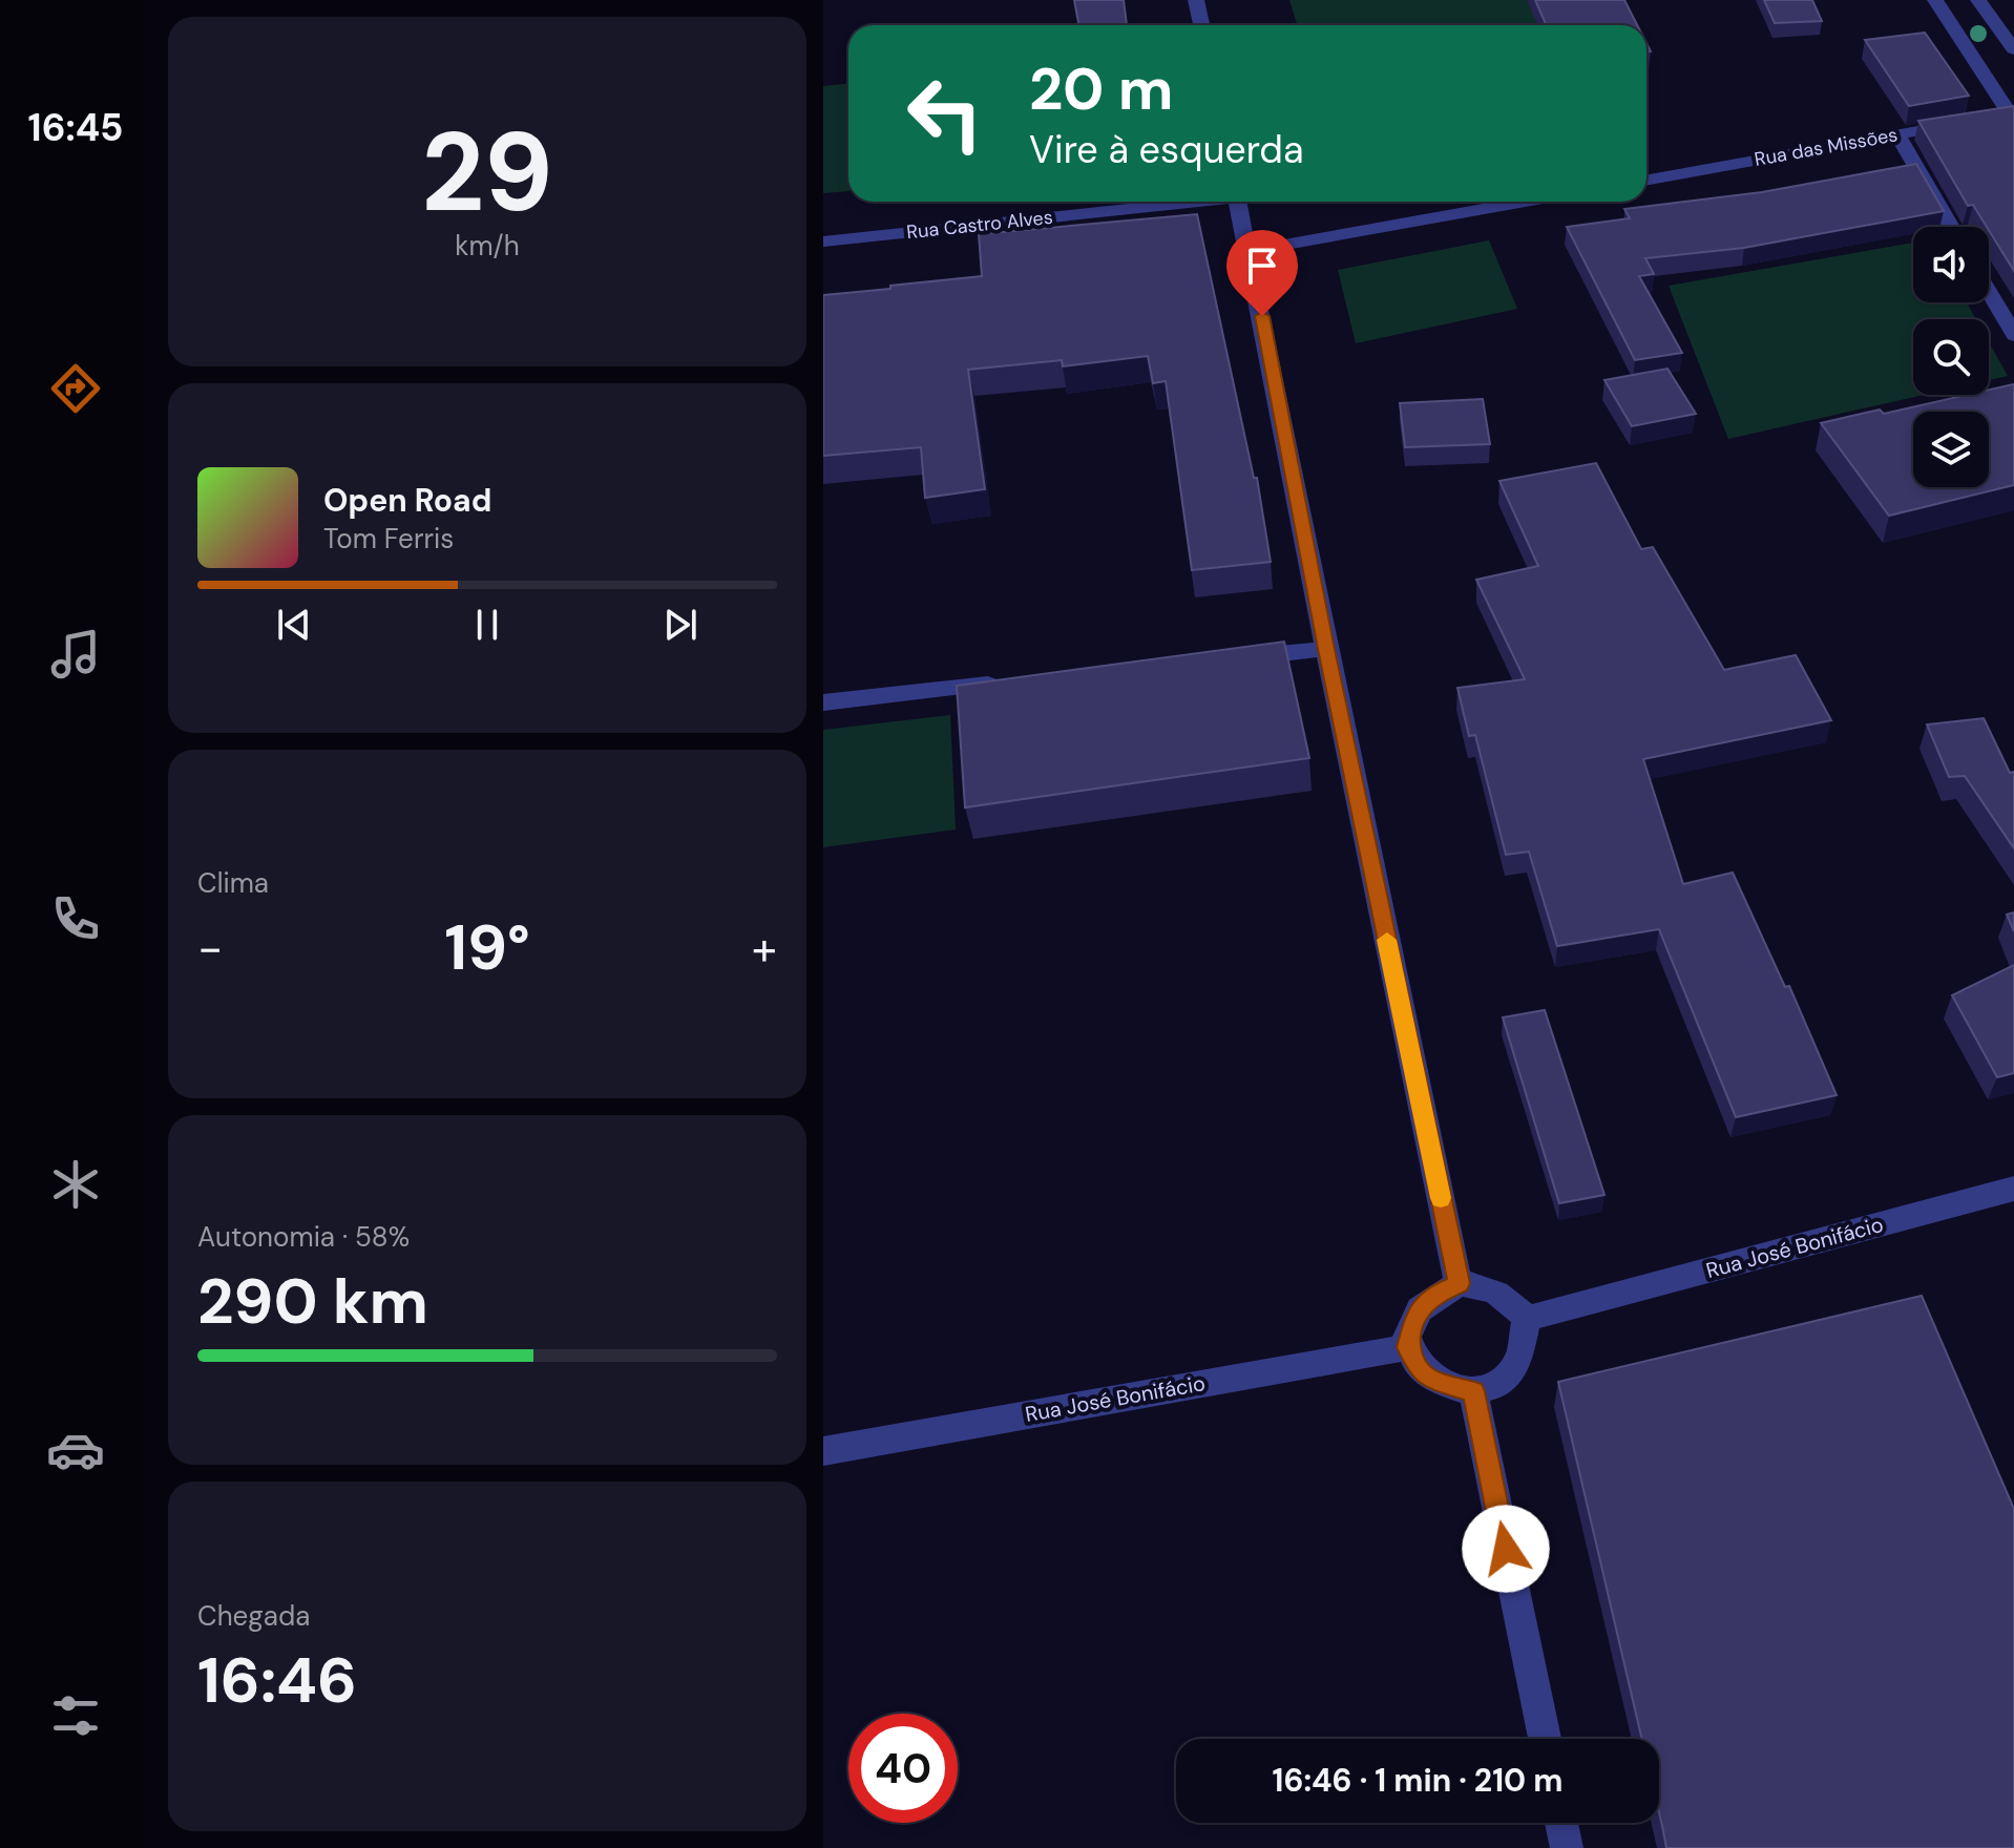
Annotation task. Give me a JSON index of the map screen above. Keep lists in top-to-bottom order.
{
  "streets": {
    "street": ["Rua das Missões", "Rua Castro Alves", "Rua José Bonifácio"]
  },
  "page": {
    "tabs": "16:45",
    "tile": [
      ["29", "km/h"],
      "Clima",
      ["Autonomia · 58%", "290 km"],
      ["Chegada", "16:46"]
    ],
    "turn": ["20 m", "Vire à esquerda"],
    "song": ["Open Road", "Tom Ferris"],
    "heat": ["−", "19°", "+"],
    "limit": "40",
    "trip": "16:46 · 1 min · 210 m"
  }
}
